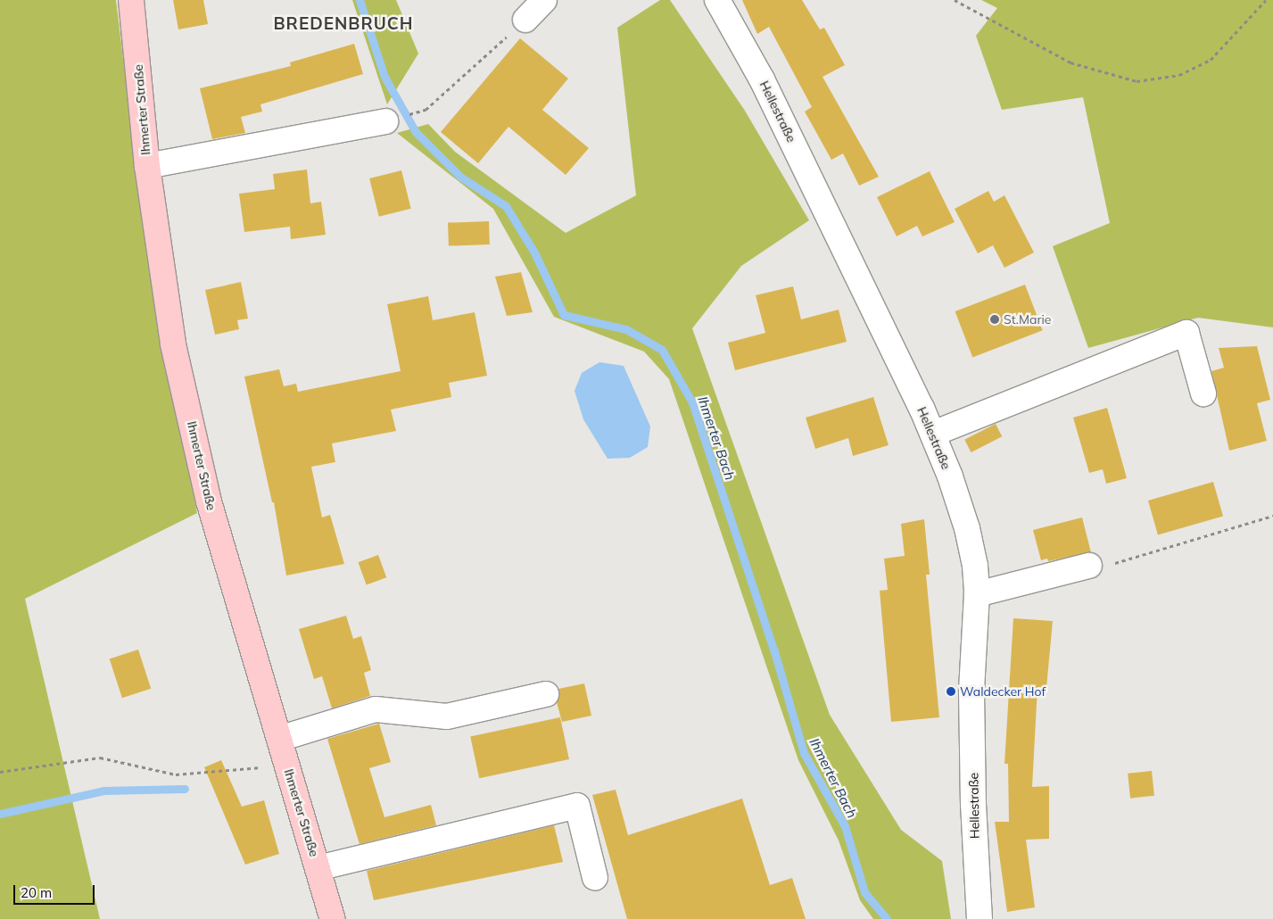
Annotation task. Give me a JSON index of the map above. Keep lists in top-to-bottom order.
{
  "streets": {
    "main road": ["Ihmerter Straße"],
    "street": ["Hellestraße"]
  },
  "districts": ["BREDENBRUCH"],
  "water": ["Ihmerter Bach"],
  "places": ["St.Marie", "Waldecker Hof"],
  "scale_bar": "20 m"
}
